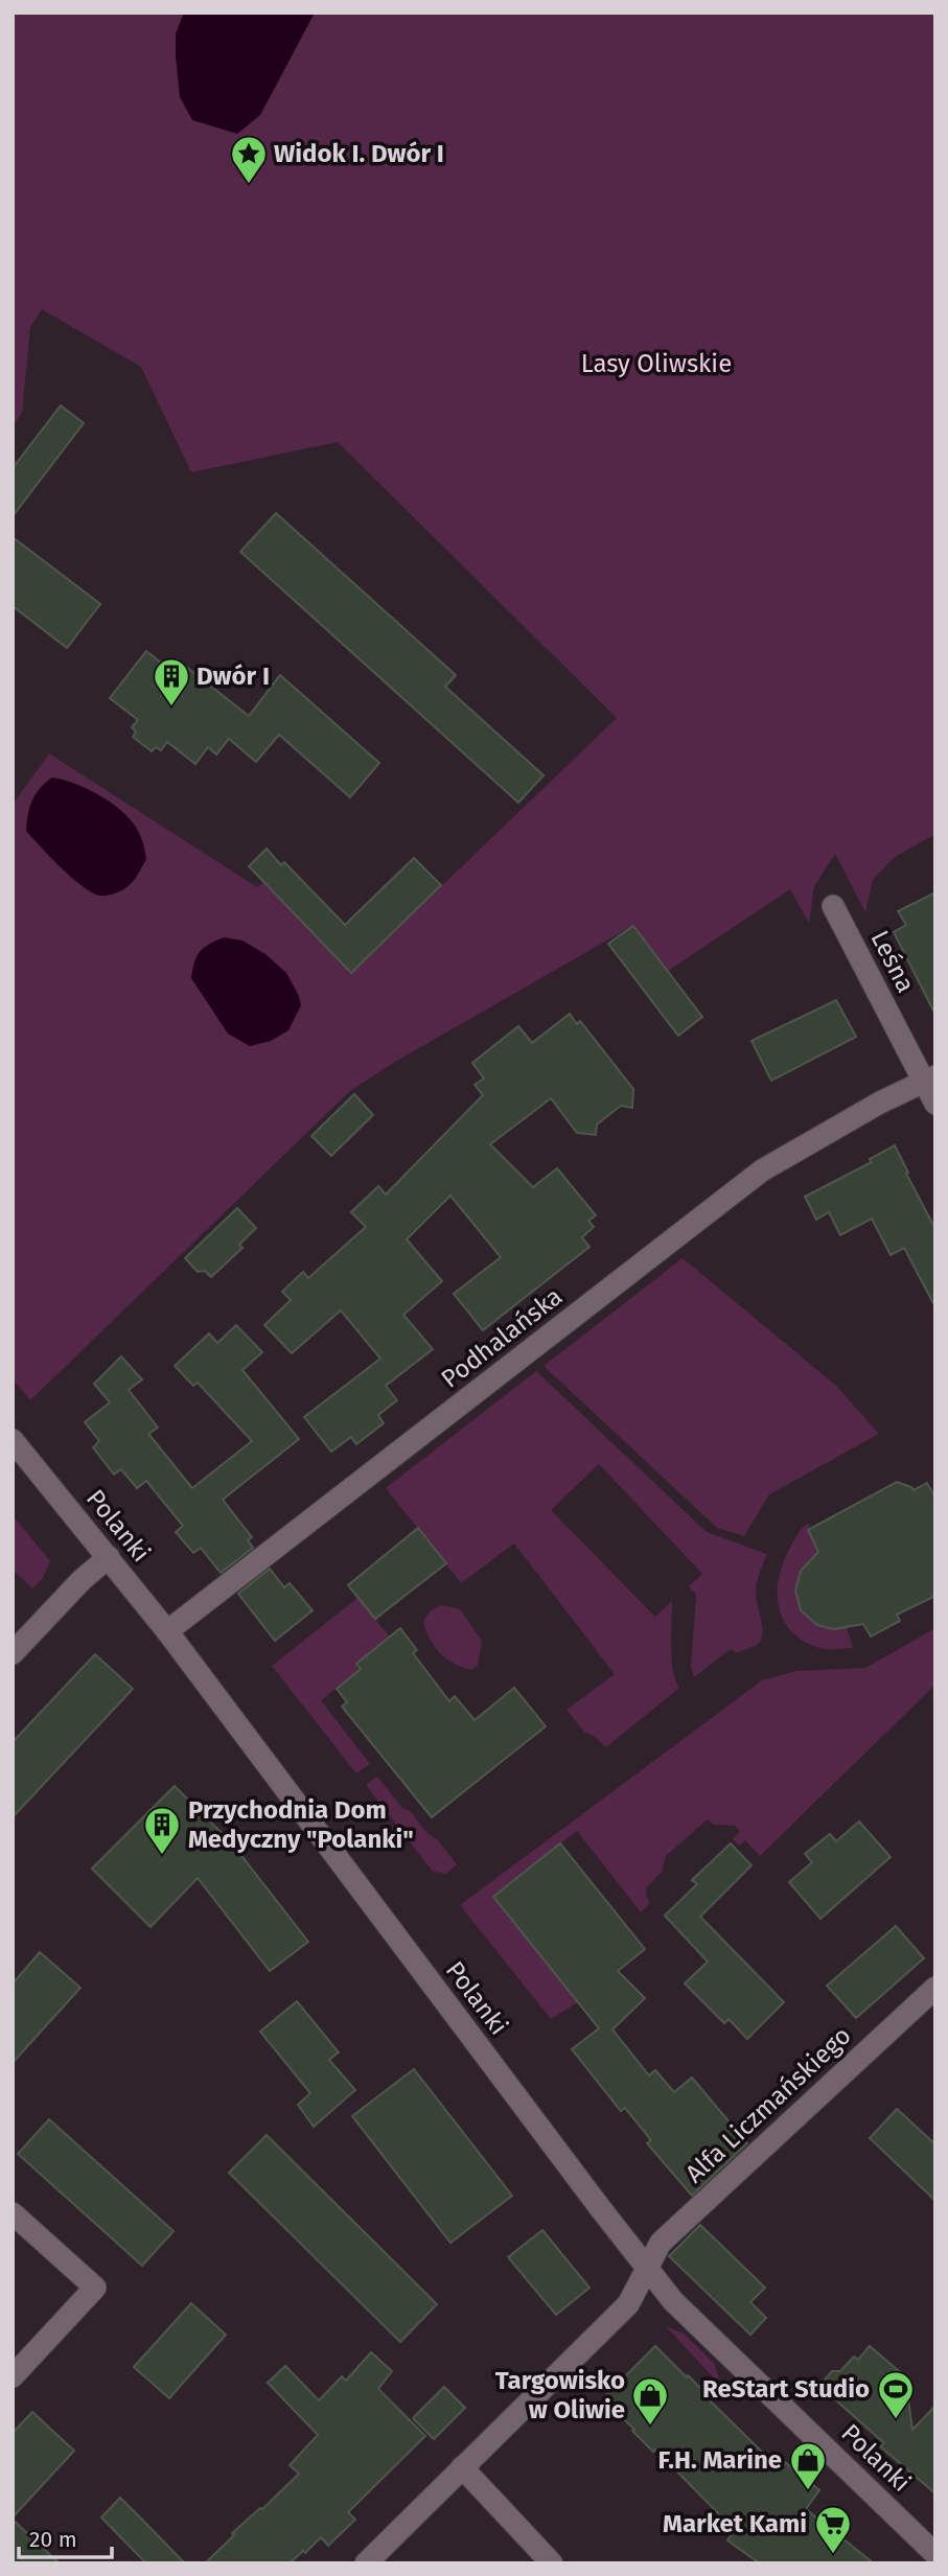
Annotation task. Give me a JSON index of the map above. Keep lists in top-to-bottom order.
{
  "streets": {
    "street": [
      "Leśna",
      "Podhalańska",
      "Polanki",
      "Alfa Liczmańskiego"
    ]
  },
  "crossings": [
    ["Leśna", "Podhalańska"],
    ["Podhalańska", "Polanki"],
    ["Polanki", "Alfa Liczmańskiego"]
  ],
  "parks": ["Lasy Oliwskie"],
  "places": {
    "place": ["Widok I. Dwór I"],
    "building": ["Dwór I", "Przychodnia Dom Medyczny \"Polanki\""],
    "sports": ["ReStart Studio"],
    "shop": ["Targowisko w Oliwie", "F.H. Marine"],
    "supermarket": ["Market Kami"]
  },
  "scale_bar": "20 m"
}
